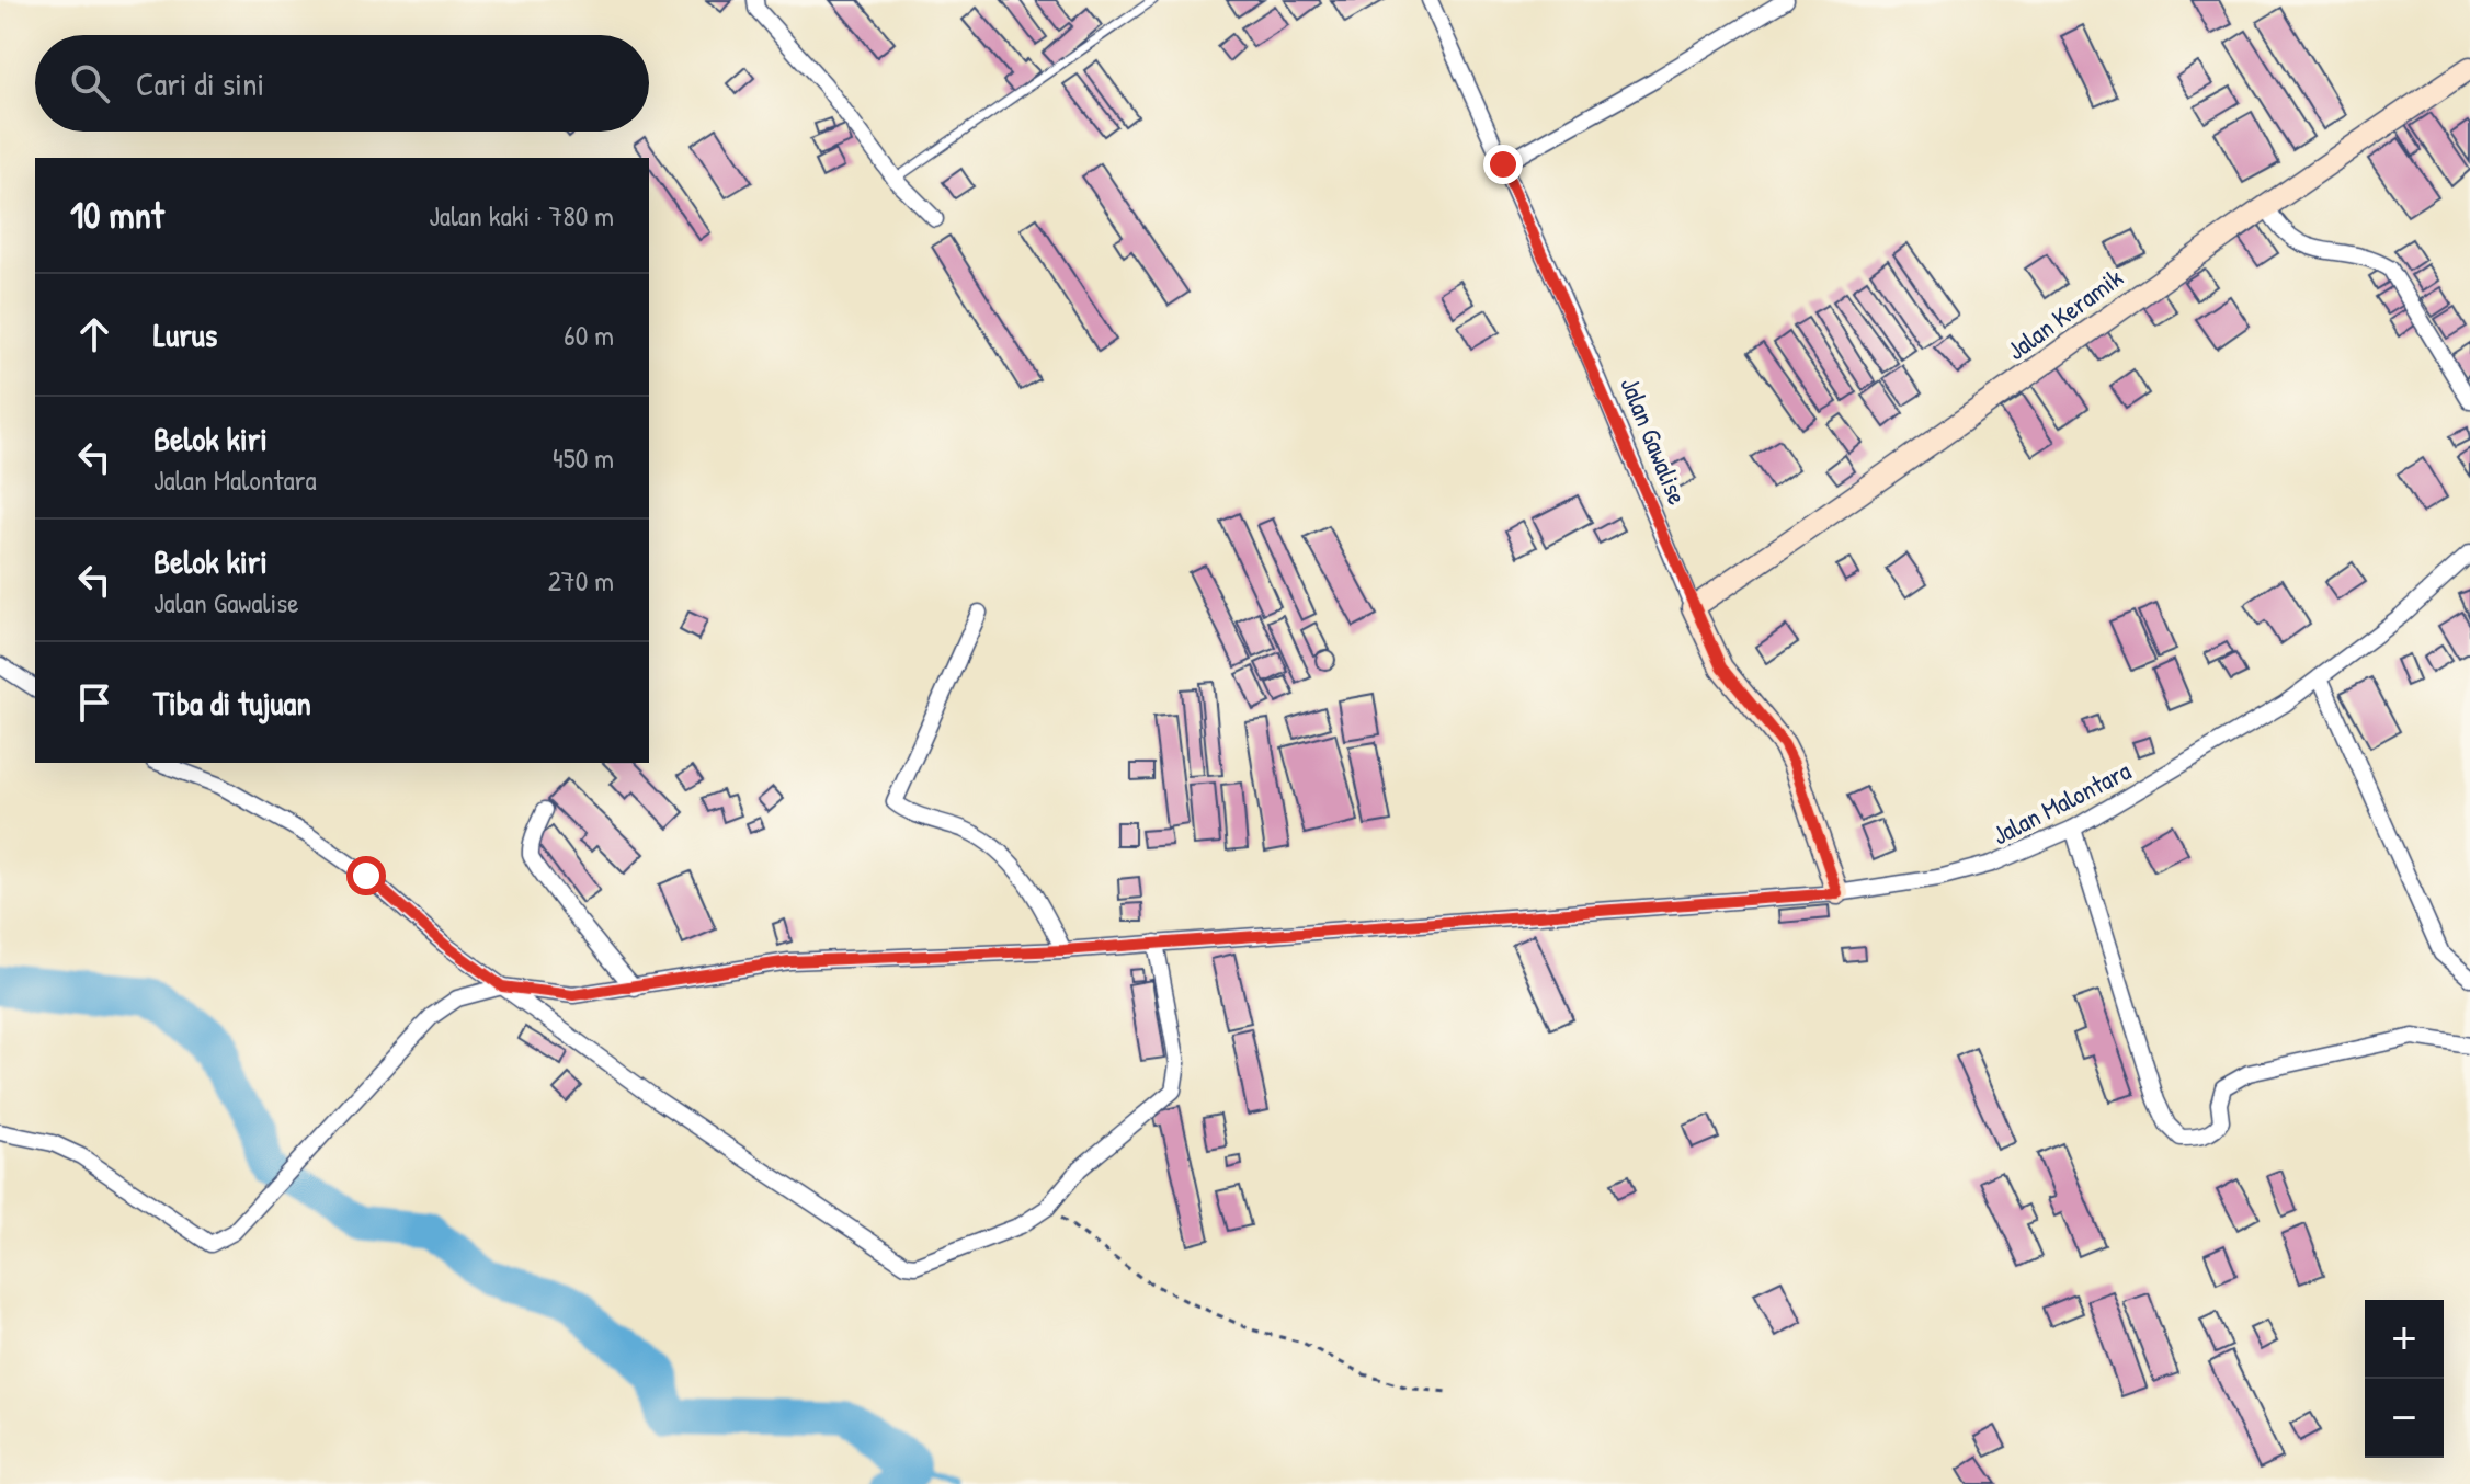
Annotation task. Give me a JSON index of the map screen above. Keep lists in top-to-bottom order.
{
  "streets": {
    "street": ["Jalan Keramik", "Jalan Gawalise", "Jalan Malontara"]
  },
  "crossings": [
    ["Jalan Keramik", "Jalan Gawalise"],
    ["Jalan Gawalise", "Jalan Malontara"]
  ],
  "page": {
    "search": "Cari di sini",
    "heading": ["10 mnt", "Jalan kaki · 780 m"],
    "list": [
      ["Lurus", "60 m"],
      ["Belok kiri", "Jalan Malontara", "450 m"],
      ["Belok kiri", "Jalan Gawalise", "270 m"],
      "Tiba di tujuan"
    ],
    "map_buttons": ["+", "−"]
  }
}
